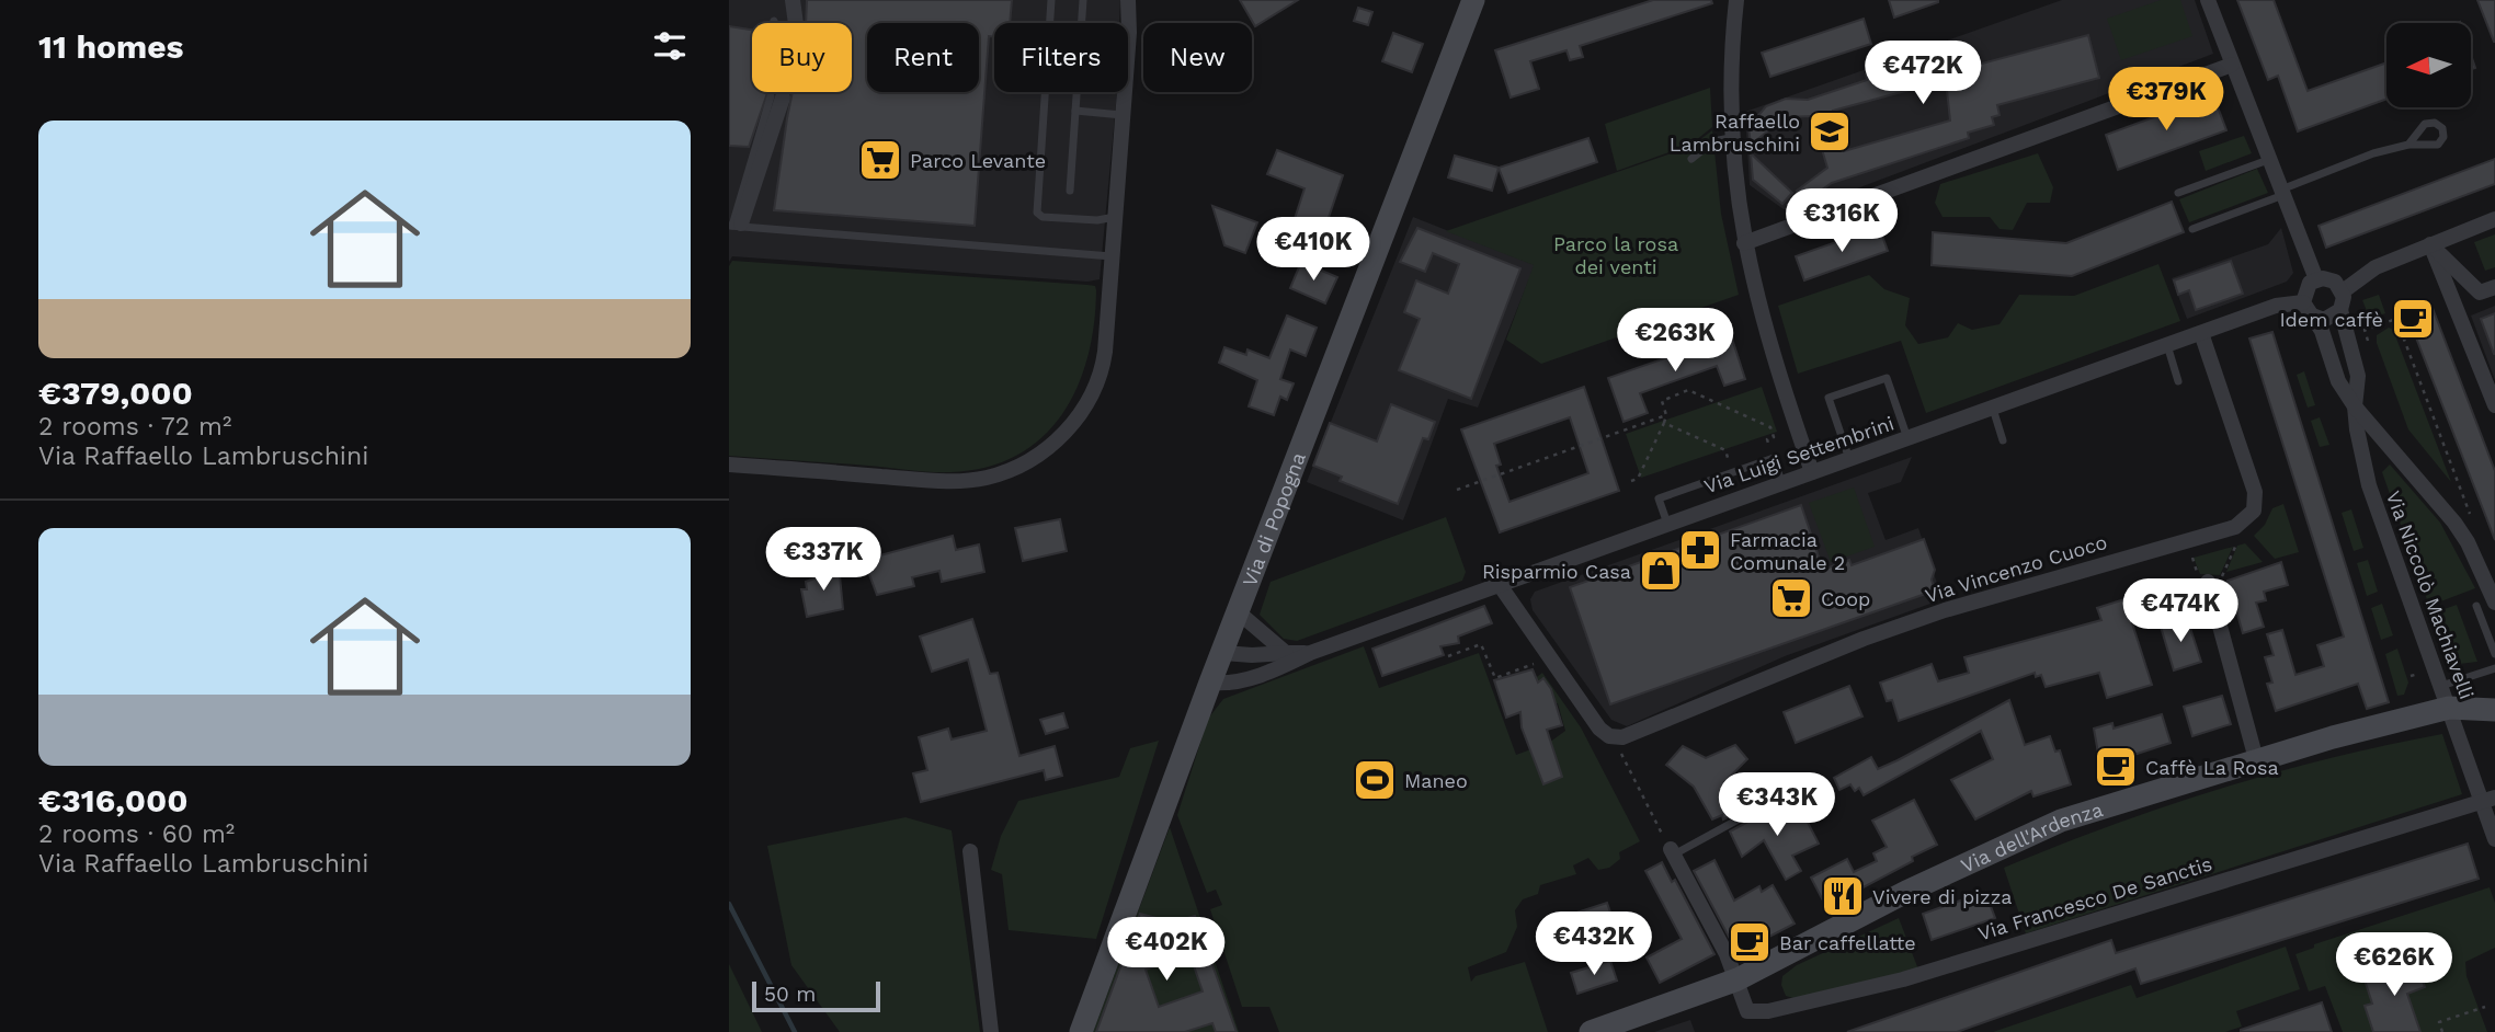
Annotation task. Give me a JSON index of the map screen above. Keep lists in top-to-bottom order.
{
  "streets": {
    "main road": ["Via di Popogna", "Via dell'Ardenza"],
    "street": [
      "Via Luigi Settembrini",
      "Via Vincenzo Cuoco",
      "Via Niccolò Machiavelli",
      "Via Francesco De Sanctis"
    ]
  },
  "crossings": [
    ["Via Luigi Settembrini", "Via di Popogna"],
    ["Via Luigi Settembrini", "Via Vincenzo Cuoco"],
    ["Via Luigi Settembrini", "Via Niccolò Machiavelli"],
    ["Via Niccolò Machiavelli", "Via dell'Ardenza"],
    ["Via Niccolò Machiavelli", "Via Francesco De Sanctis"],
    ["Via dell'Ardenza", "Via Francesco De Sanctis"]
  ],
  "parks": ["Parco la rosa dei venti"],
  "places": {
    "school or university": ["Raffaello Lambruschini"],
    "supermarket": ["Parco Levante", "Coop"],
    "cafe": ["Idem caffè", "Caffè La Rosa", "Bar caffellatte"],
    "pharmacy": ["Farmacia Comunale 2"],
    "shop": ["Risparmio Casa"],
    "sports": ["Maneo"],
    "restaurant": ["Vivere di pizza"]
  },
  "scale_bar": "50 m",
  "north": "left",
  "page": {
    "heading": "11 homes",
    "chip": [
      "Buy",
      "Rent",
      "Filters",
      "New"
    ],
    "price": [
      "€472K",
      "€379K",
      "€316K",
      "€410K",
      "€263K",
      "€337K",
      "€474K",
      "€343K",
      "€432K",
      "€402K",
      "€626K"
    ],
    "list": [
      {
        "name": "€379,000",
        "note": "2 rooms · 72 m² · Via Raffaello Lambruschini"
      },
      {
        "name": "€316,000",
        "note": "2 rooms · 60 m² · Via Raffaello Lambruschini"
      }
    ],
    "scale": "50 m"
  }
}
